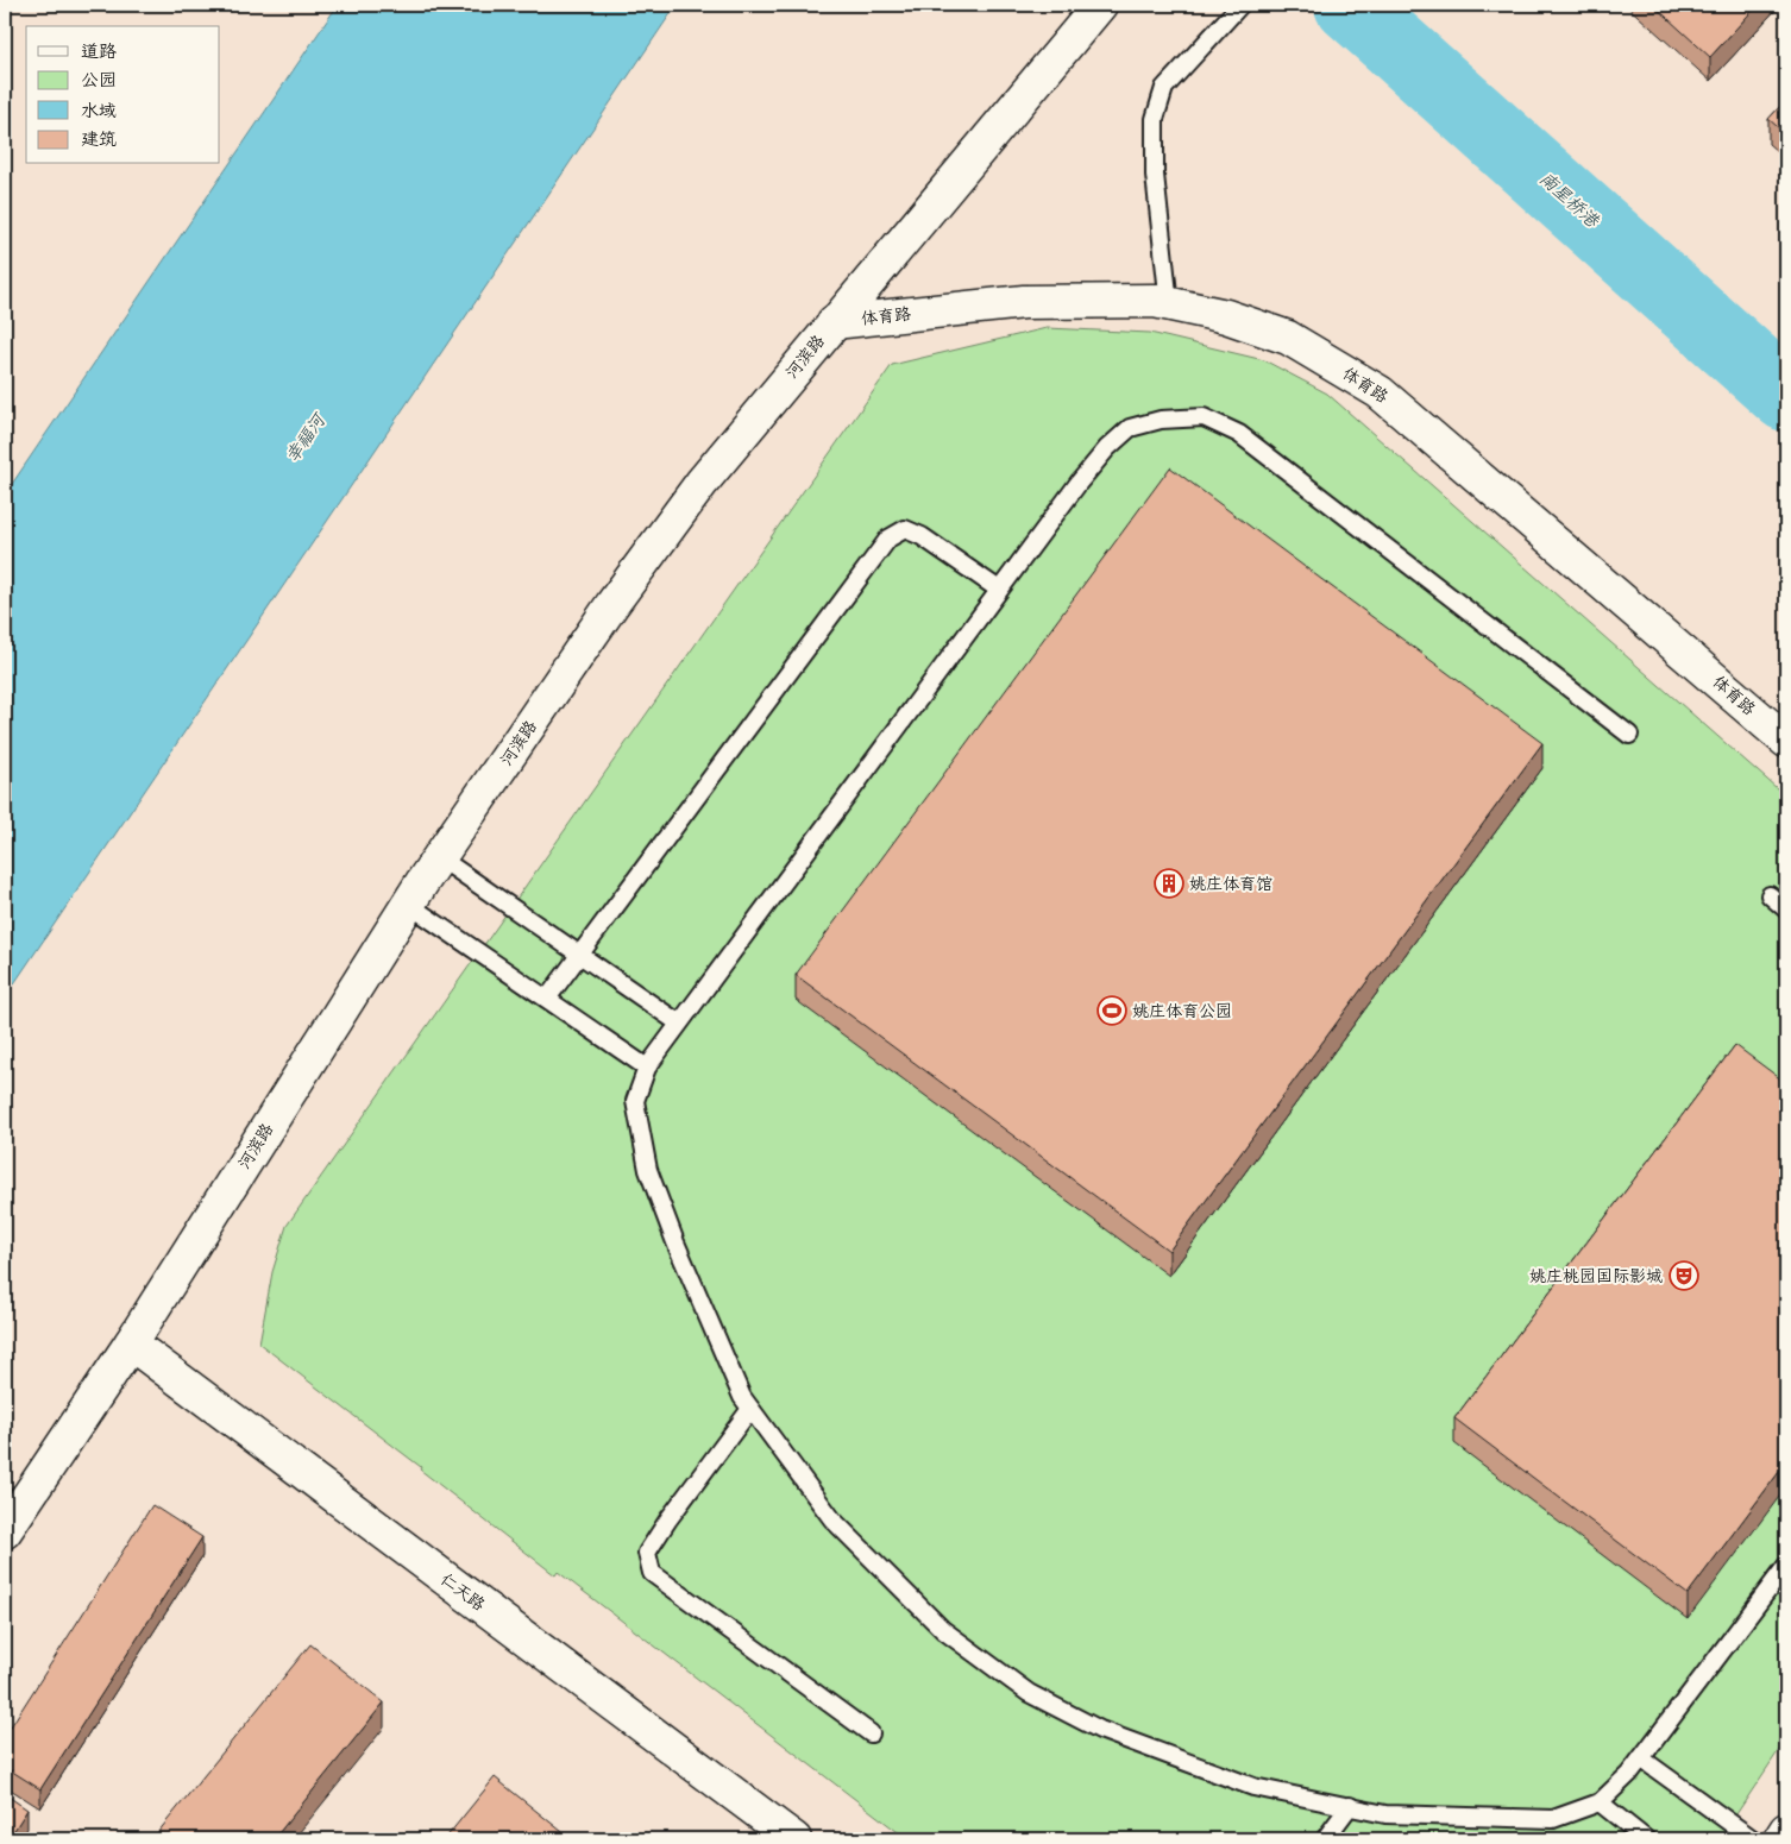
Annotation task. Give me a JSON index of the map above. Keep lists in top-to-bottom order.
{
  "streets": {
    "street": ["体育路", "河滨路", "仁天路"]
  },
  "crossings": [
    ["体育路", "河滨路"],
    ["河滨路", "仁天路"]
  ],
  "water": ["南星桥港", "幸福河"],
  "places": {
    "building": ["姚庄体育馆"],
    "sports": ["姚庄体育公园"],
    "theatre": ["姚庄桃园国际影城"]
  },
  "legend": [
    "道路",
    "公园",
    "水域",
    "建筑"
  ]
}
